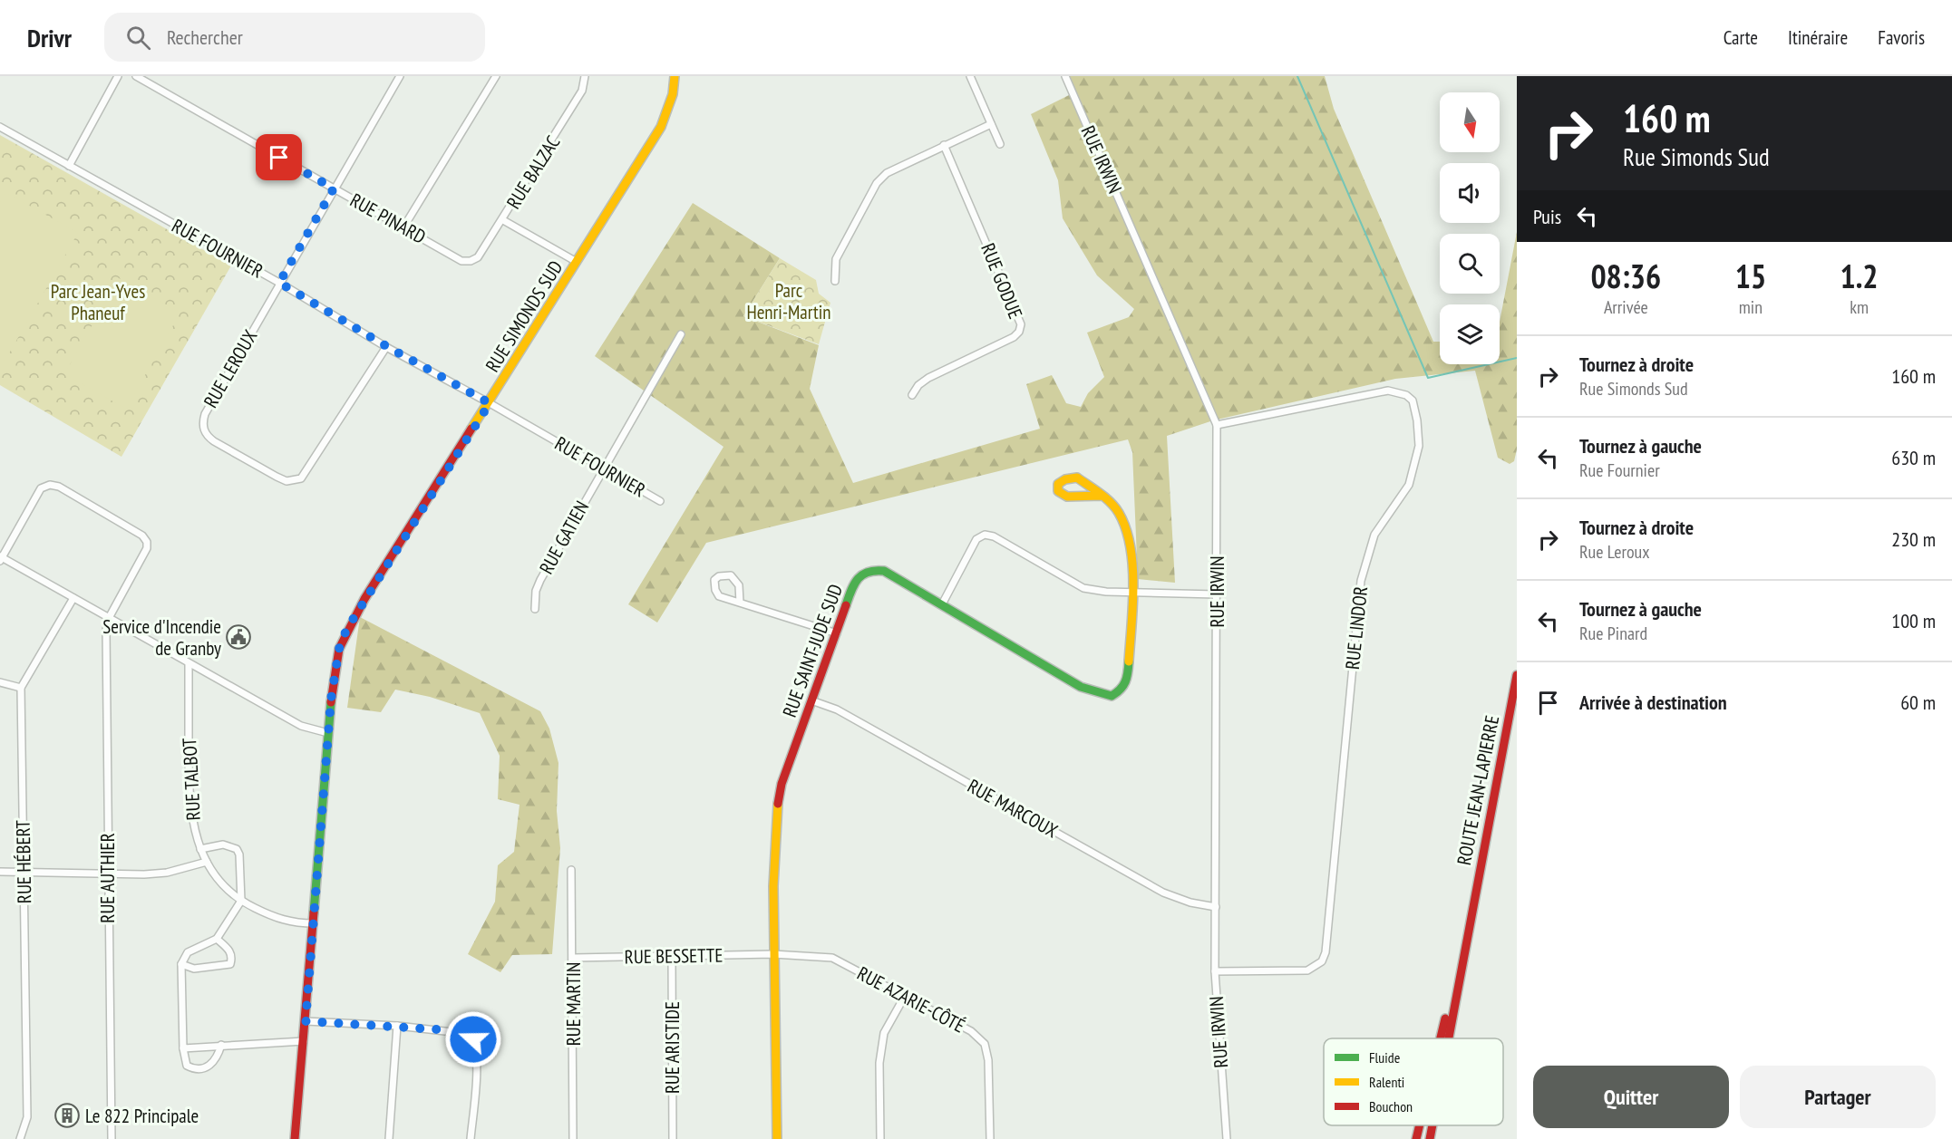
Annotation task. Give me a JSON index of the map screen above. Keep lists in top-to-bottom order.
{
  "streets": {
    "main road": ["RUE SIMONDS SUD", "RUE SAINT-JUDE SUD", "ROUTE JEAN-LAPIERRE"],
    "street": [
      "RUE IRWIN",
      "RUE BALZAC",
      "RUE PINARD",
      "RUE FOURNIER",
      "RUE GODUE",
      "RUE LEROUX",
      "RUE GATIEN",
      "RUE LINDOR",
      "RUE TALBOT",
      "RUE MARCOUX",
      "RUE HÉBERT",
      "RUE AUTHIER",
      "RUE BESSETTE",
      "RUE AZARIE-CÔTÉ",
      "RUE MARTIN",
      "RUE ARISTIDE"
    ]
  },
  "crossings": [
    ["RUE IRWIN", "RUE LINDOR"],
    ["RUE IRWIN", "RUE MARCOUX"],
    ["RUE BALZAC", "RUE PINARD"],
    ["RUE PINARD", "RUE LEROUX"],
    ["RUE FOURNIER", "RUE SIMONDS SUD"],
    ["RUE FOURNIER", "RUE LEROUX"],
    ["RUE FOURNIER", "RUE GATIEN"],
    ["RUE SIMONDS SUD", "RUE TALBOT"],
    ["RUE SAINT-JUDE SUD", "RUE MARCOUX"],
    ["RUE SAINT-JUDE SUD", "RUE BESSETTE"],
    ["RUE SAINT-JUDE SUD", "RUE AZARIE-CÔTÉ"],
    ["RUE BESSETTE", "RUE AZARIE-CÔTÉ"],
    ["RUE BESSETTE", "RUE MARTIN"],
    ["RUE BESSETTE", "RUE ARISTIDE"]
  ],
  "parks": ["Parc Henri-Martin", "Parc Jean-Yves Phaneuf"],
  "places": {
    "public building": ["Service d'Incendie de Granby"],
    "building": ["Le 822 Principale"]
  },
  "legend": ["Fluide", "Ralenti", "Bouchon"],
  "north": "bottom",
  "page": {
    "header": "Drivr",
    "search": "Rechercher",
    "nav": ["Carte", "Itinéraire", "Favoris"],
    "turn": ["160 m", "Rue Simonds Sud"],
    "then": "Puis",
    "eta": [
      "08:36",
      "Arrivée",
      "15",
      "min",
      "1.2",
      "km"
    ],
    "list": [
      {
        "name": "Tournez à droite",
        "note": "Rue Simonds Sud",
        "value": "160 m"
      },
      {
        "name": "Tournez à gauche",
        "note": "Rue Fournier",
        "value": "630 m"
      },
      {
        "name": "Tournez à droite",
        "note": "Rue Leroux",
        "value": "230 m"
      },
      {
        "name": "Tournez à gauche",
        "note": "Rue Pinard",
        "value": "100 m"
      },
      {
        "name": "Arrivée à destination",
        "value": "60 m"
      }
    ],
    "buttons": ["Quitter", "Partager"]
  }
}
